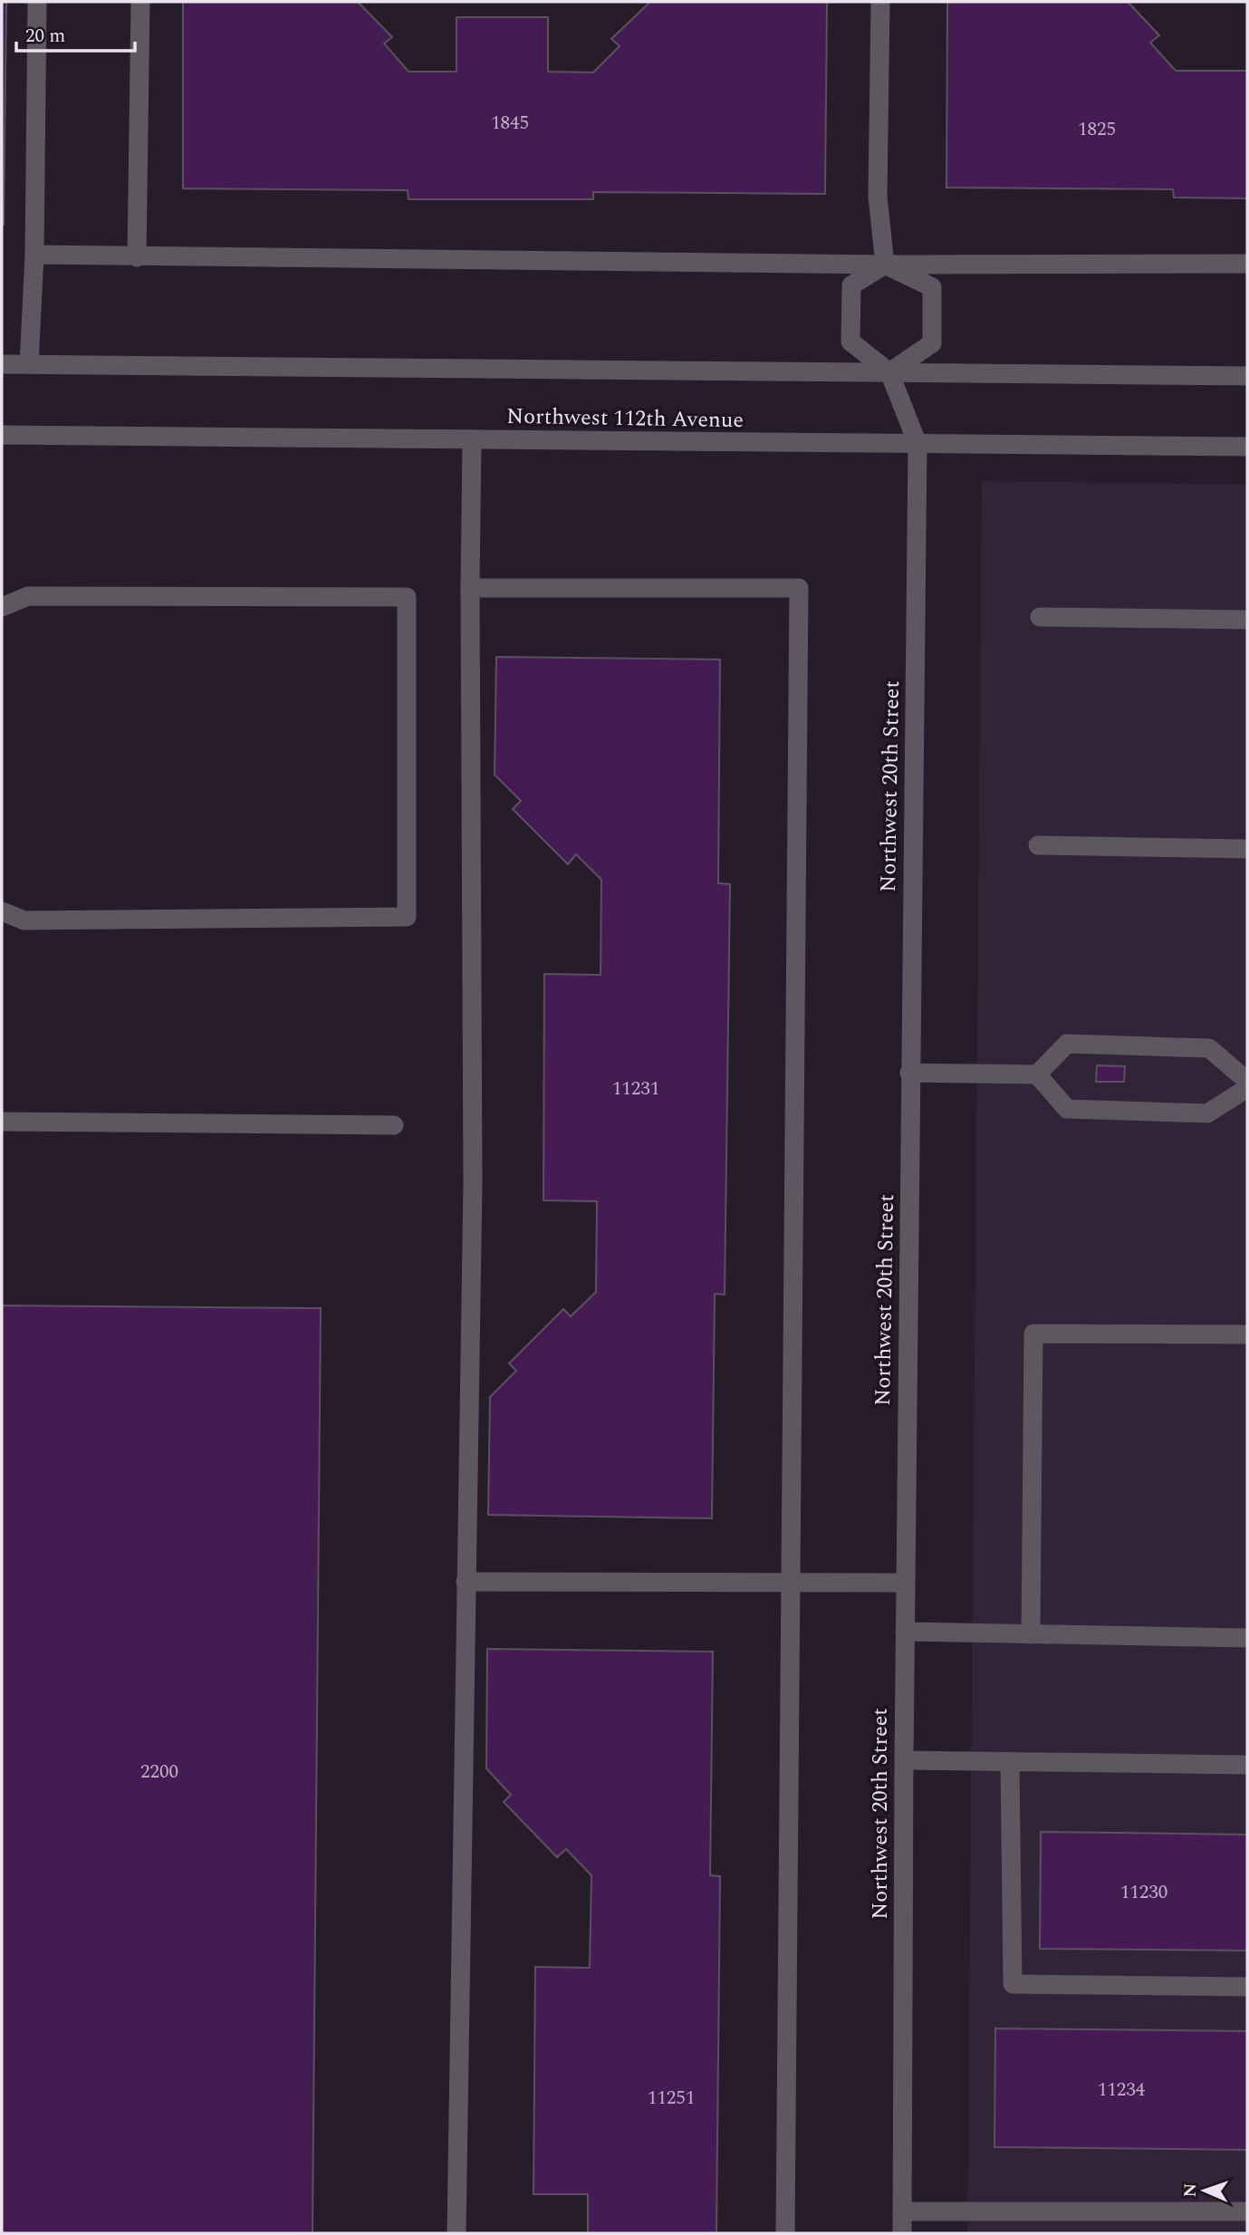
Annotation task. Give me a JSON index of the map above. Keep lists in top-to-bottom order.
{
  "streets": {
    "street": ["Northwest 112th Avenue", "Northwest 20th Street"]
  },
  "crossings": [
    ["Northwest 112th Avenue", "Northwest 20th Street"]
  ],
  "house_numbers": [
    "1845",
    "1825",
    "11231",
    "2200",
    "11230",
    "11234",
    "11251"
  ],
  "scale_bar": "20 m",
  "north": "left"
}
